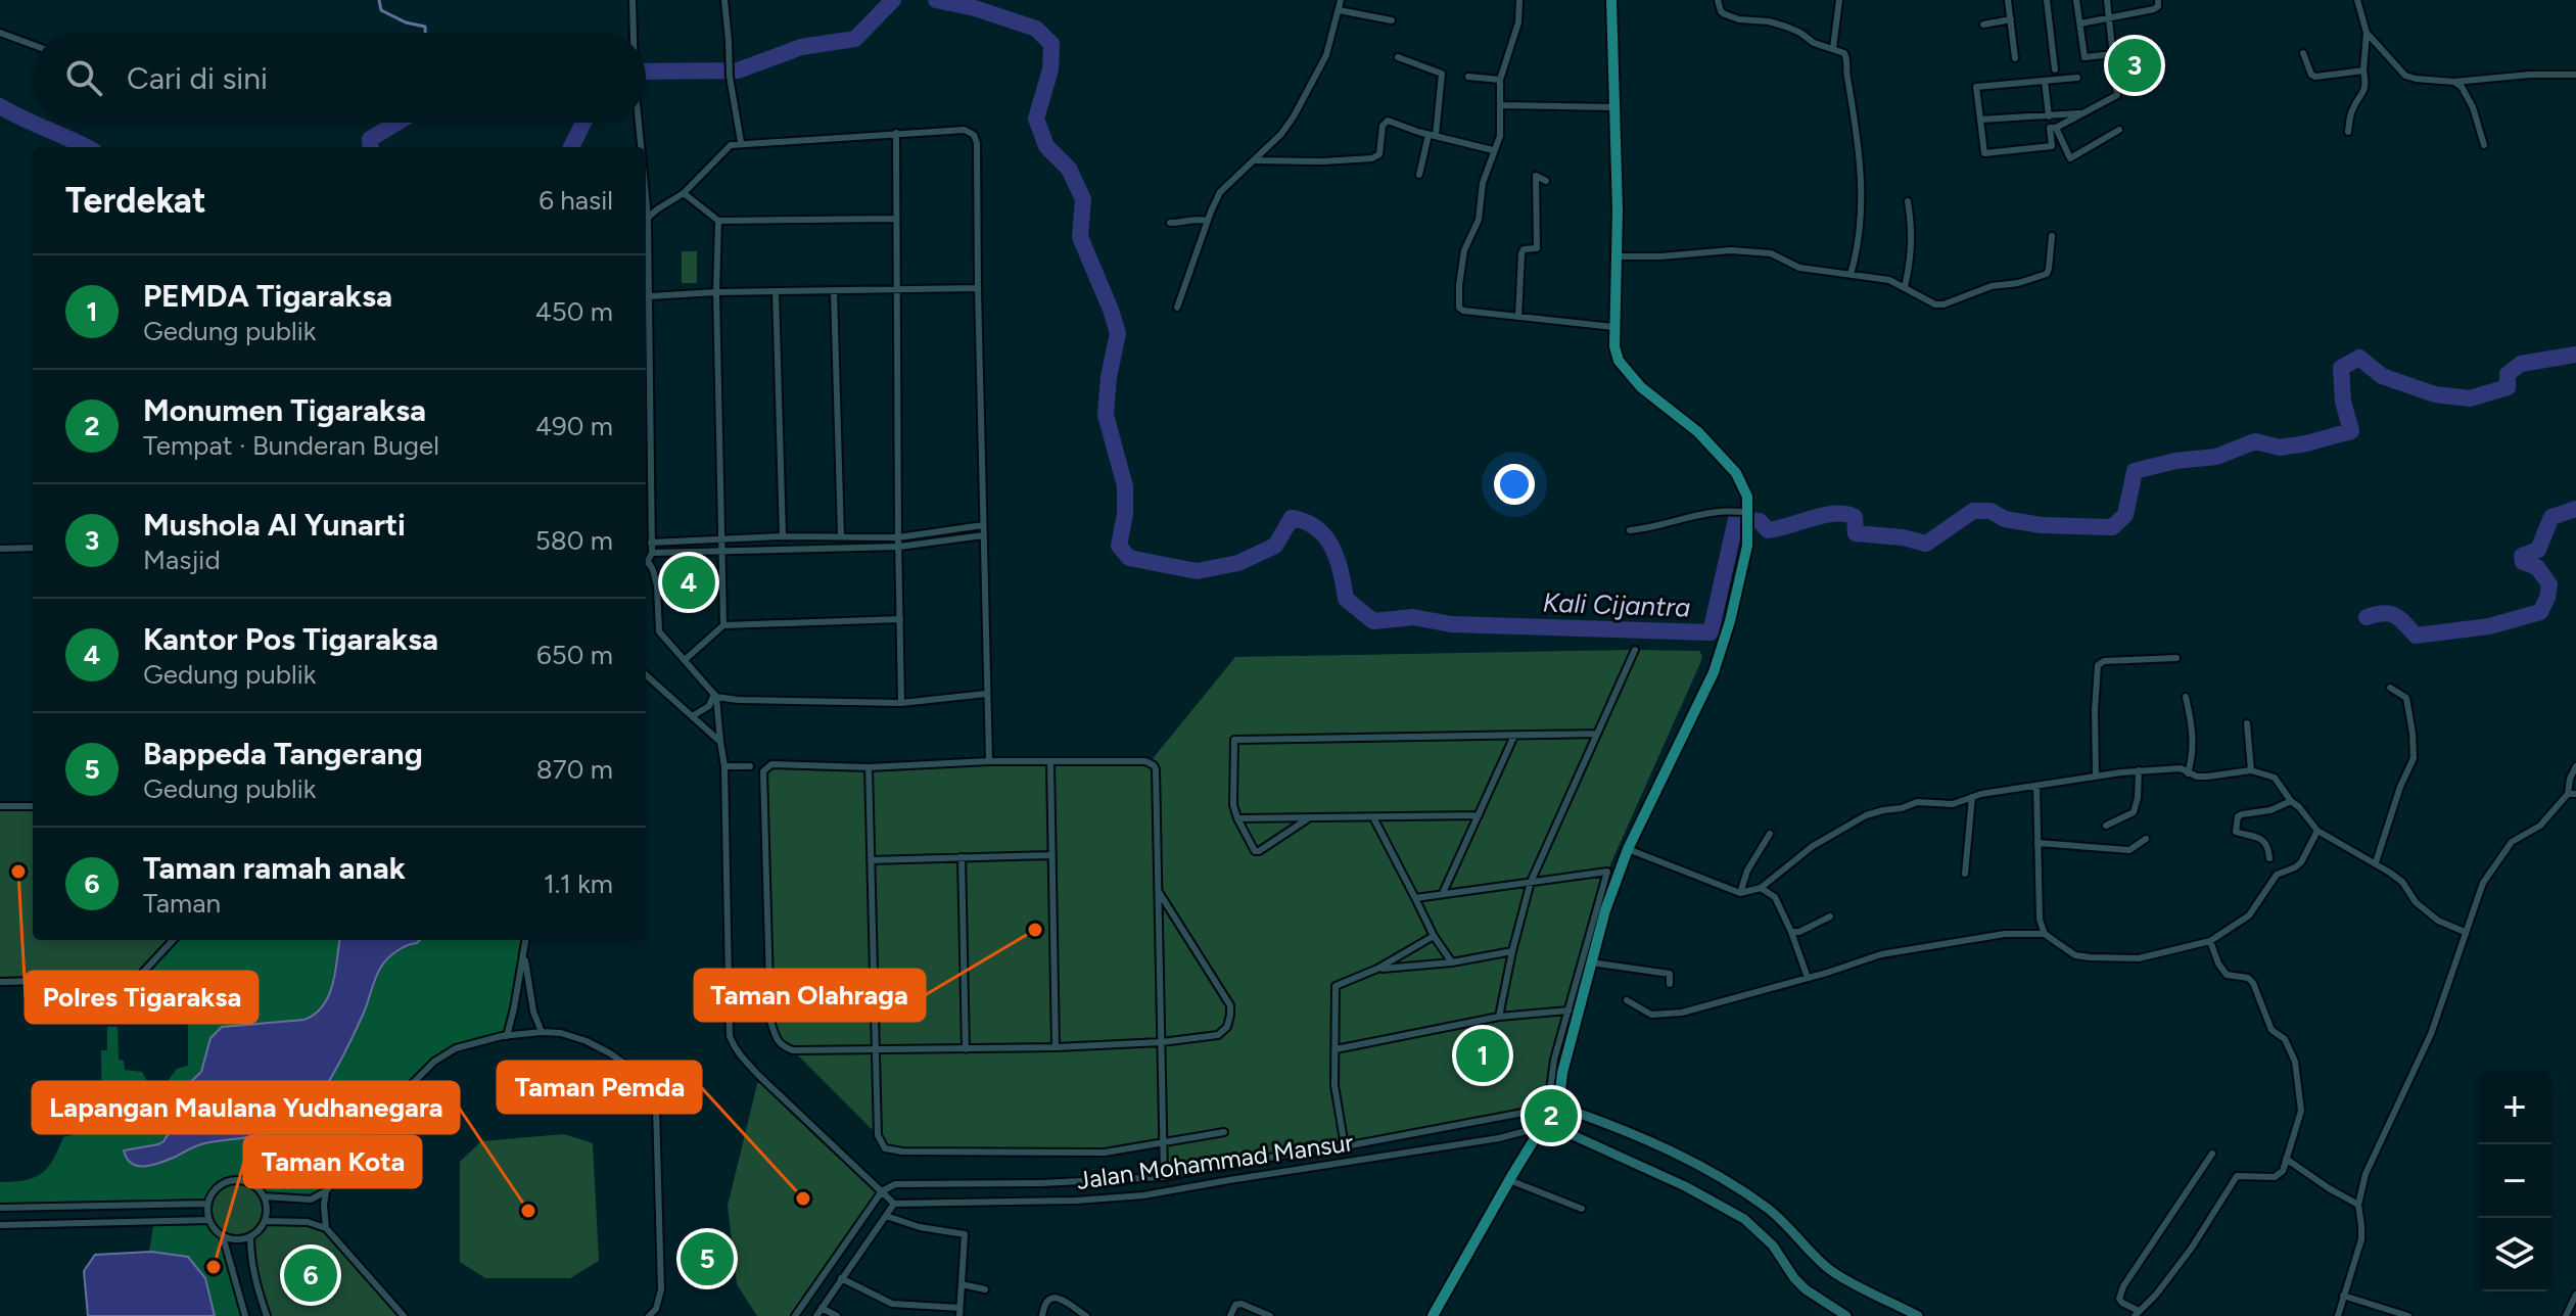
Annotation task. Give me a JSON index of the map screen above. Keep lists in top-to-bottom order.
{
  "streets": {
    "street": ["Jalan Mohammad Mansur"]
  },
  "water": ["Kali Cijantra"],
  "places": [
    "Polres Tigaraksa",
    "Taman Olahraga",
    "Taman Pemda",
    "Lapangan Maulana Yudhanegara",
    "Taman Kota"
  ],
  "page": {
    "search": "Cari di sini",
    "pins": [
      "3",
      "4",
      "1",
      "2",
      "5",
      "6"
    ],
    "heading": ["Terdekat", "6 hasil"],
    "list": [
      {
        "mark": "1",
        "name": "PEMDA Tigaraksa",
        "note": "Gedung publik",
        "value": "450 m"
      },
      {
        "mark": "2",
        "name": "Monumen Tigaraksa",
        "note": "Tempat · Bunderan Bugel",
        "value": "490 m"
      },
      {
        "mark": "3",
        "name": "Mushola Al Yunarti",
        "note": "Masjid",
        "value": "580 m"
      },
      {
        "mark": "4",
        "name": "Kantor Pos Tigaraksa",
        "note": "Gedung publik",
        "value": "650 m"
      },
      {
        "mark": "5",
        "name": "Bappeda Tangerang",
        "note": "Gedung publik",
        "value": "870 m"
      },
      {
        "mark": "6",
        "name": "Taman ramah anak",
        "note": "Taman",
        "value": "1.1 km"
      }
    ],
    "map_buttons": ["+", "−"]
  }
}
